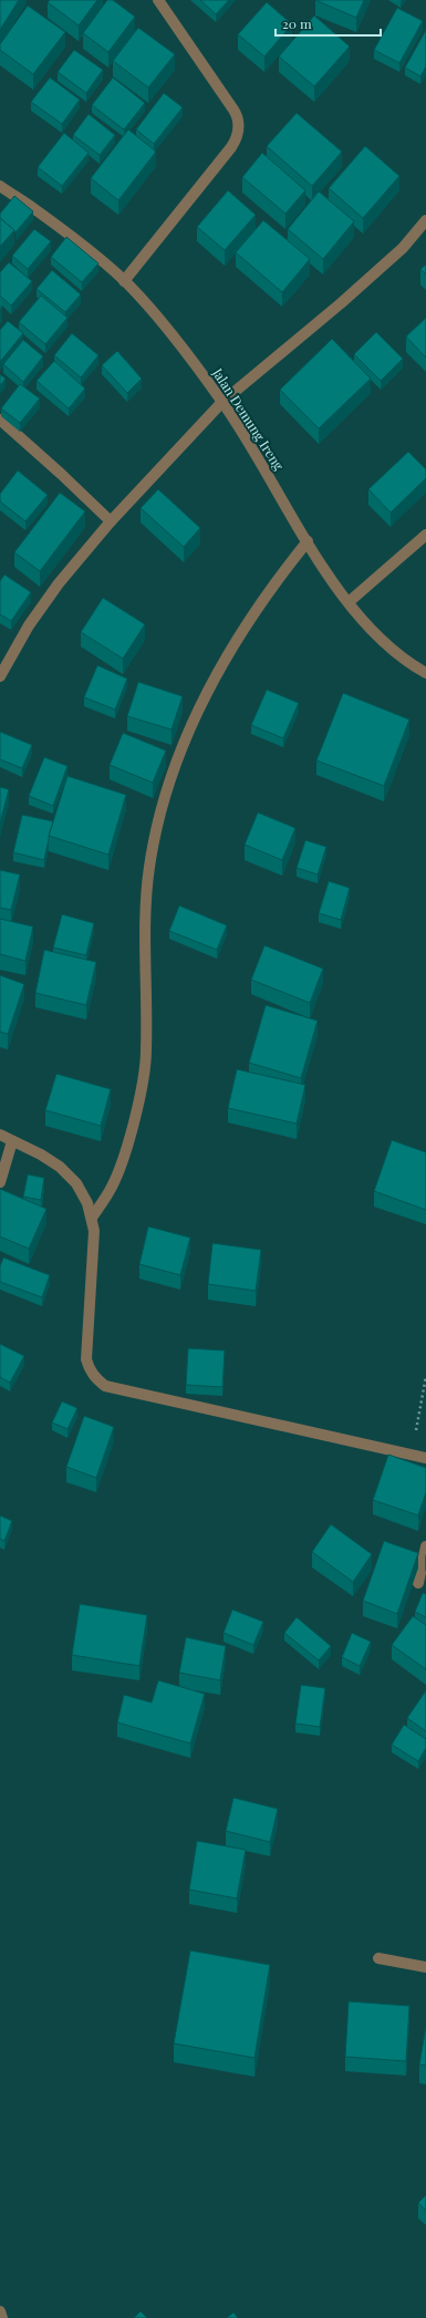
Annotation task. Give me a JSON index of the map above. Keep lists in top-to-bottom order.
{
  "streets": {
    "street": ["Jalan Demung Ireng"]
  },
  "scale_bar": "20 m"
}
